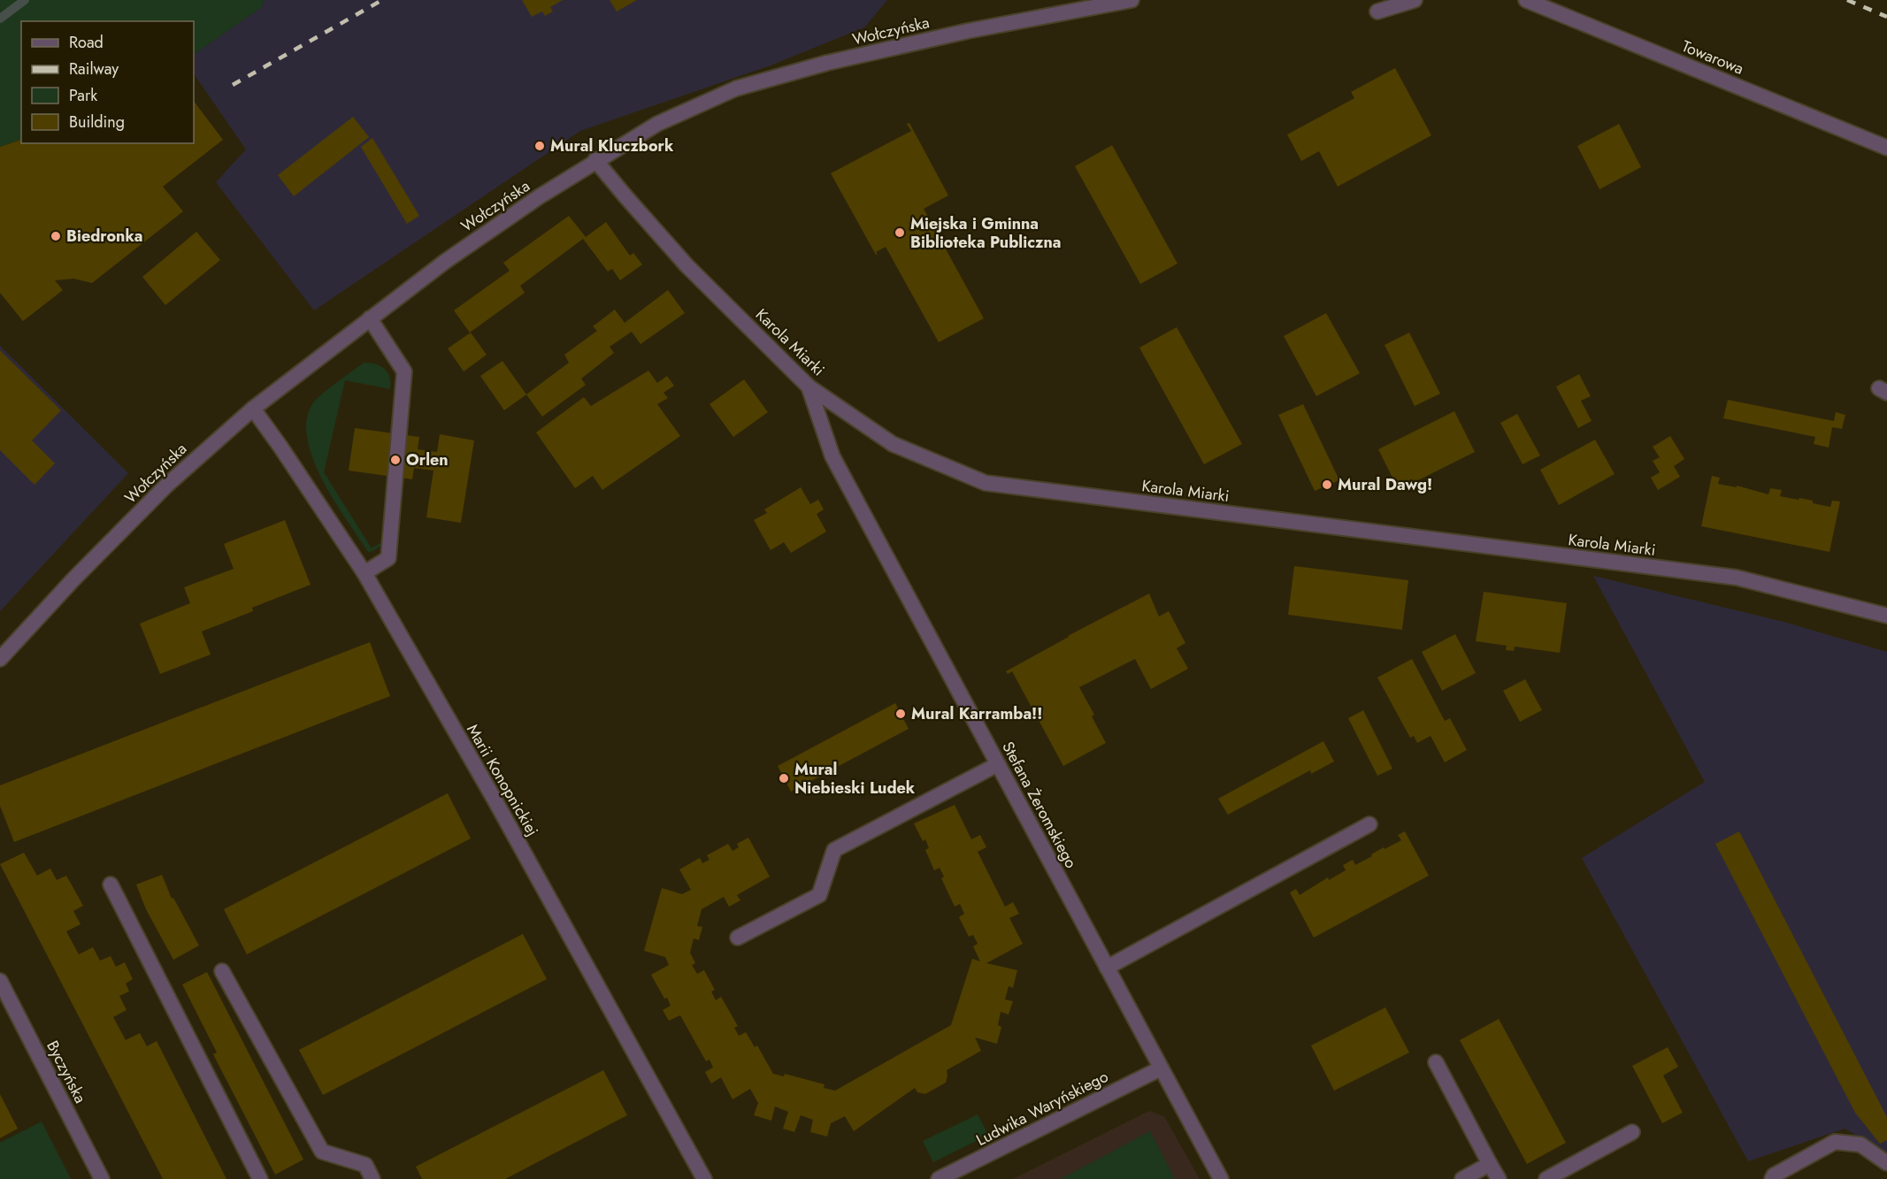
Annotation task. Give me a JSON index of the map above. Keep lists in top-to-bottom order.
{
  "streets": {
    "street": [
      "Wołczyńska",
      "Towarowa",
      "Karola Miarki",
      "Marii Konopnickiej",
      "Stefana Żeromskiego",
      "Byczyńska",
      "Ludwika Waryńskiego"
    ]
  },
  "crossings": [
    ["Wołczyńska", "Karola Miarki"],
    ["Wołczyńska", "Marii Konopnickiej"],
    ["Karola Miarki", "Stefana Żeromskiego"],
    ["Stefana Żeromskiego", "Ludwika Waryńskiego"]
  ],
  "places": [
    "Mural Kluczbork",
    "Miejska i Gminna Biblioteka Publiczna",
    "Biedronka",
    "Orlen",
    "Mural Dawg!",
    "Mural Karramba!!",
    "Mural Niebieski Ludek"
  ],
  "legend": [
    "Road",
    "Railway",
    "Park",
    "Building"
  ]
}
